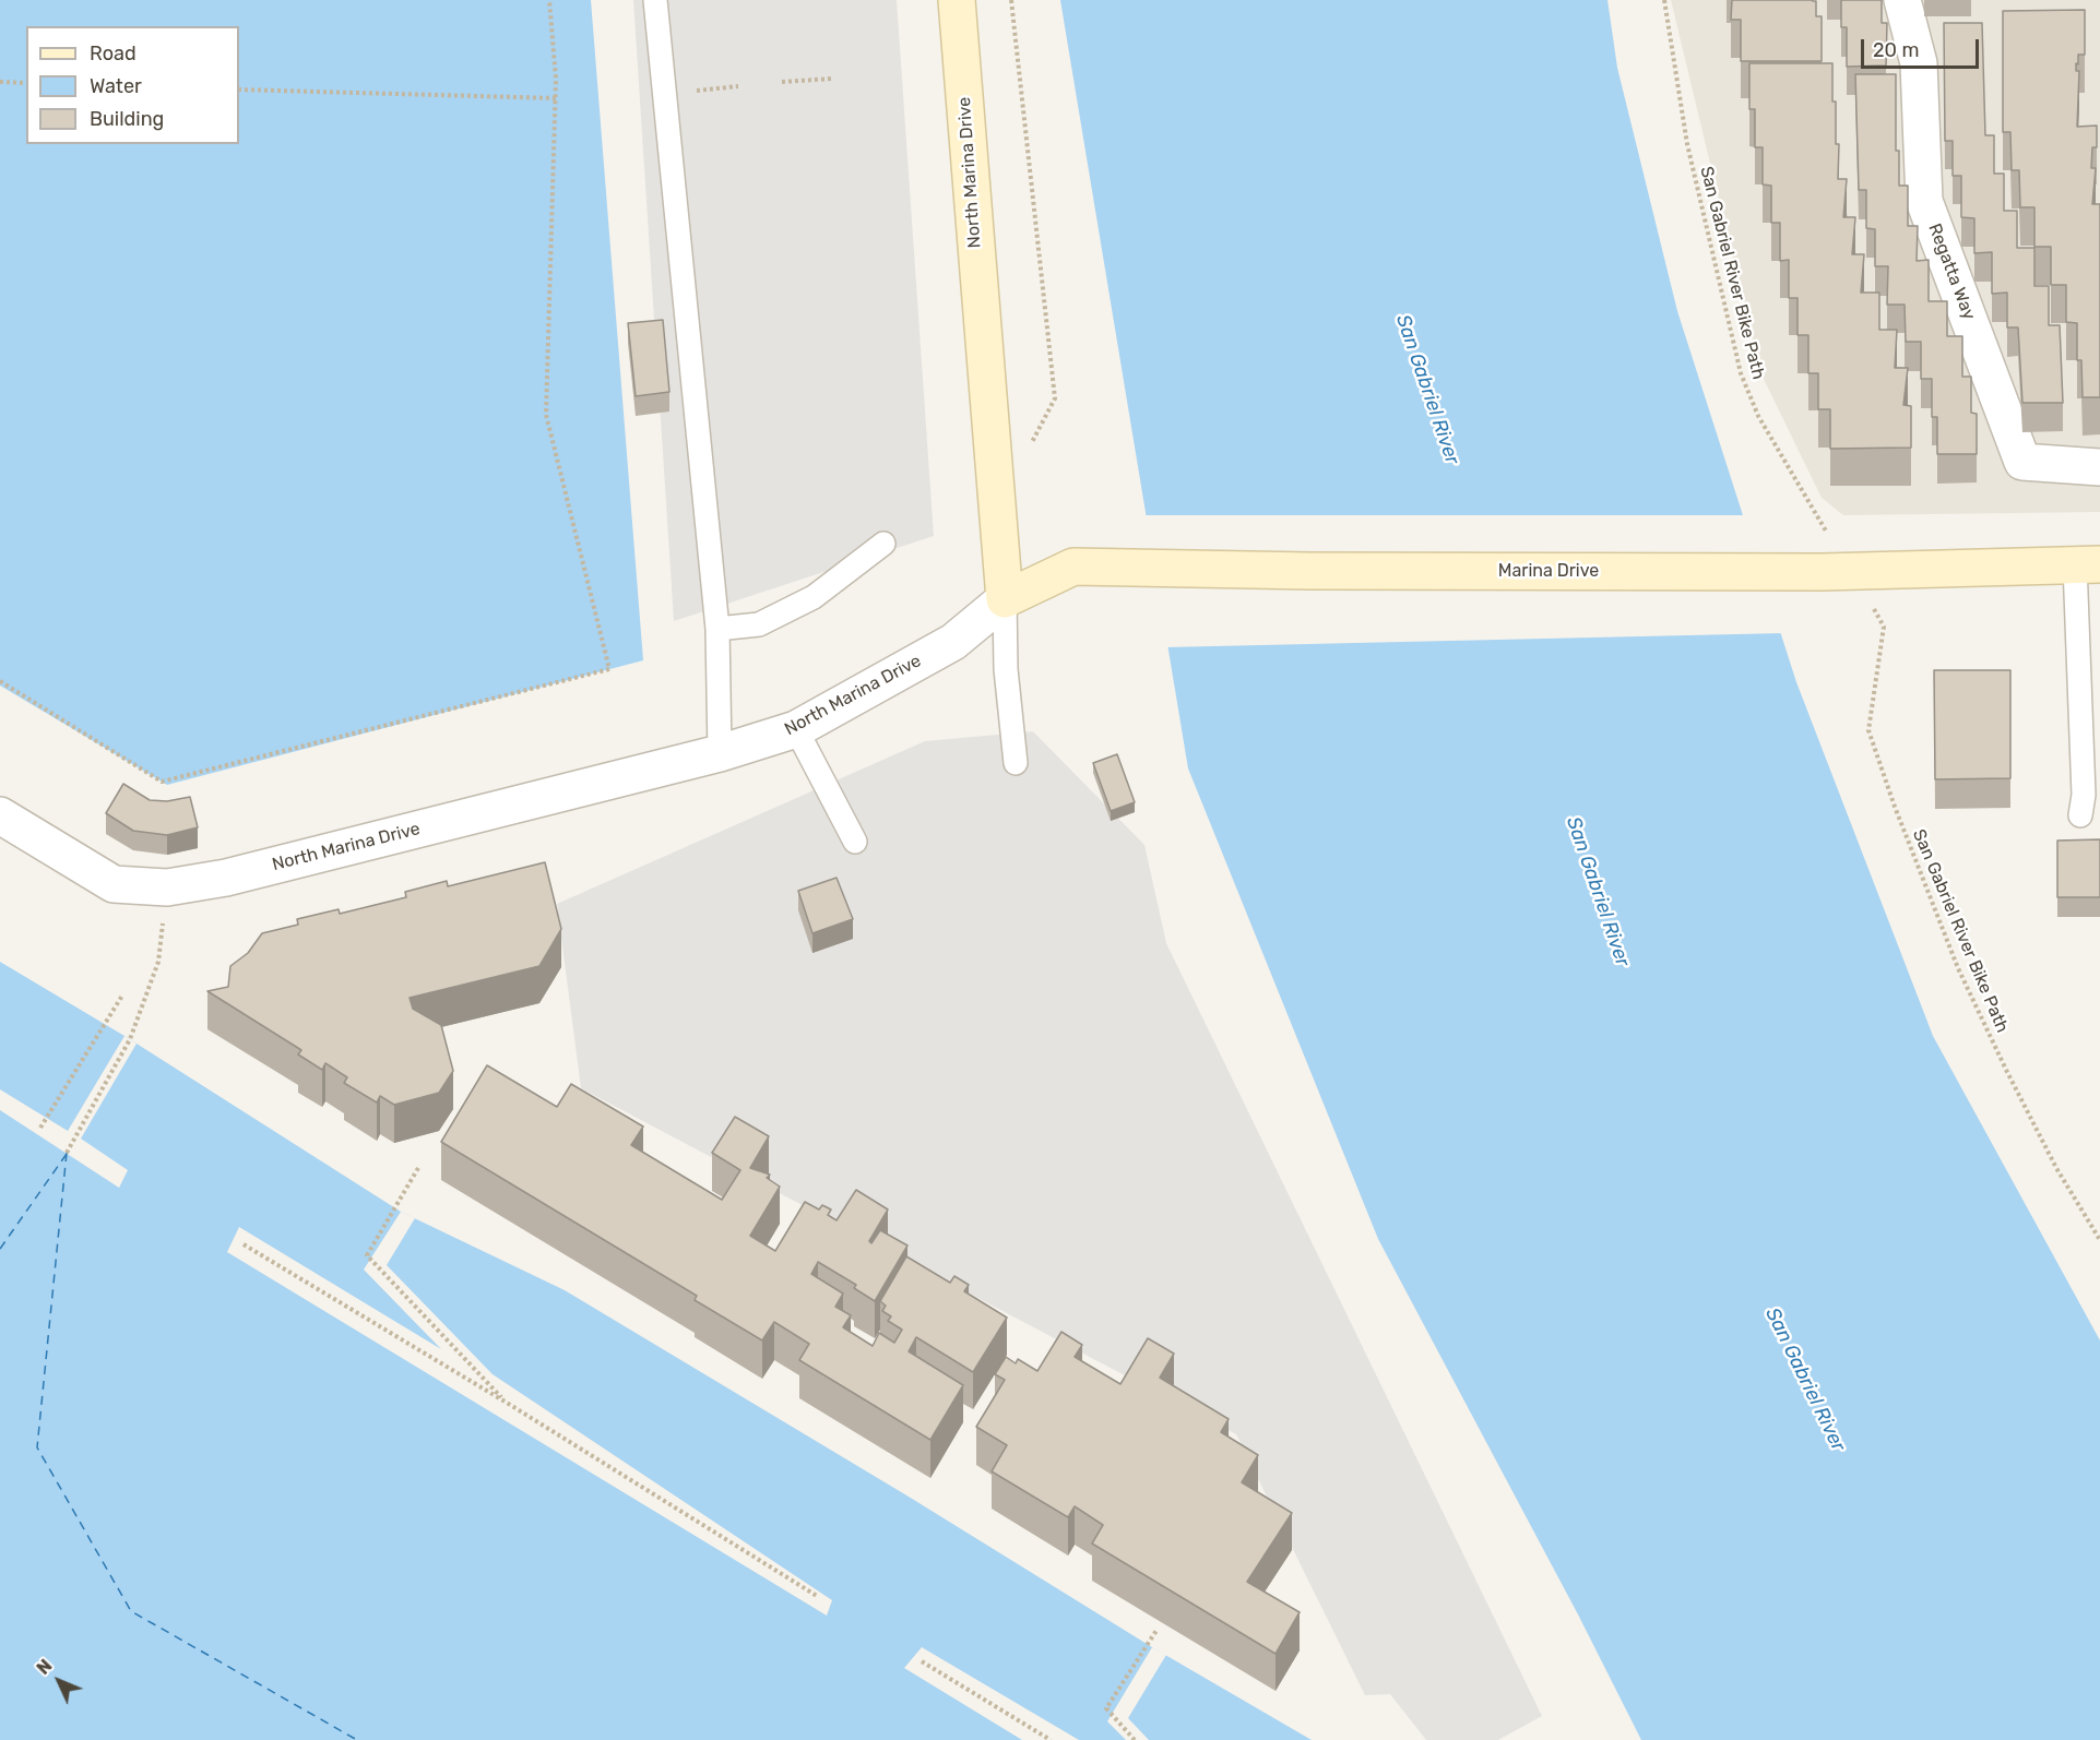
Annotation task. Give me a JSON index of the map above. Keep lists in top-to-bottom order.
{
  "streets": {
    "main road": ["North Marina Drive", "Marina Drive"],
    "street": ["Regatta Way"],
    "path": ["San Gabriel River Bike Path"]
  },
  "crossings": [
    ["North Marina Drive", "Marina Drive"]
  ],
  "water": ["San Gabriel River"],
  "legend": ["Road", "Water", "Building"],
  "scale_bar": "20 m",
  "north": "top left"
}
